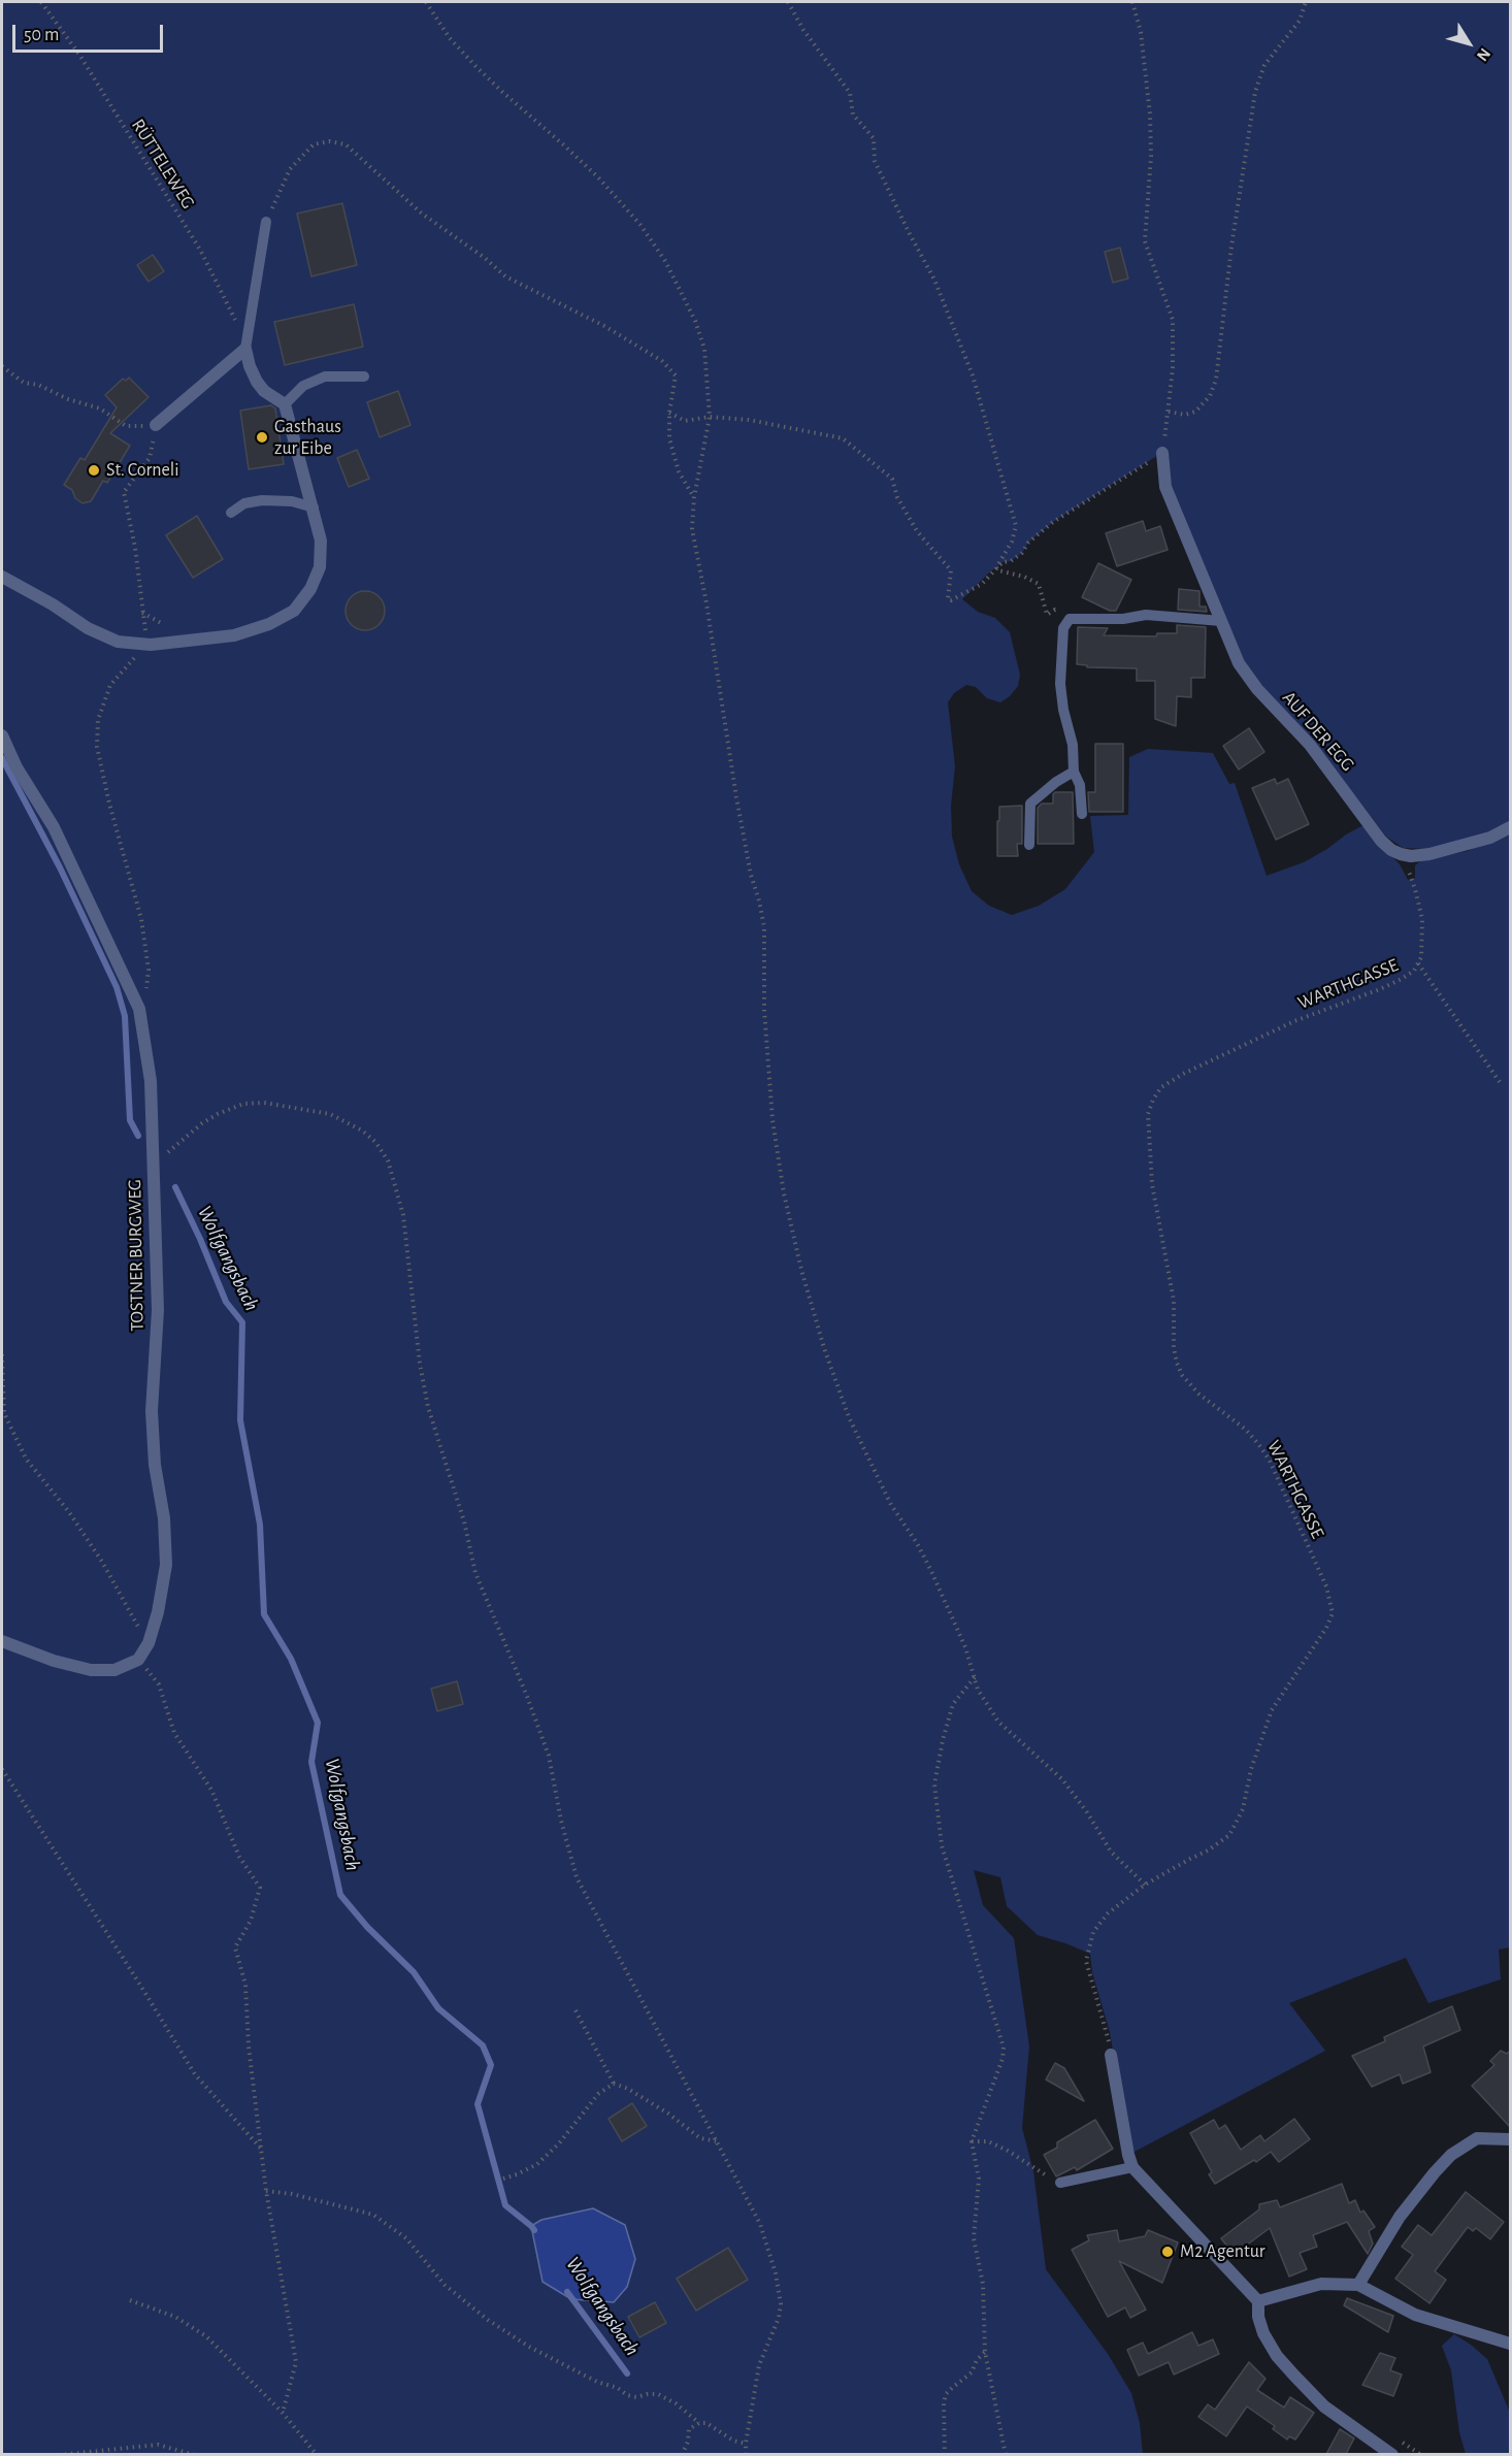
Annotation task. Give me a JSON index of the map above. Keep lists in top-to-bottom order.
{
  "streets": {
    "street": ["AUF DER EGG", "TOSTNER BURGWEG"],
    "path": ["RÜTTELEWEG", "WARTHGASSE"]
  },
  "crossings": [
    ["AUF DER EGG", "WARTHGASSE"]
  ],
  "water": ["Wolfgangsbach"],
  "places": ["Gasthaus zur Eibe", "St. Corneli", "M2 Agentur"],
  "scale_bar": "50 m",
  "north": "bottom right"
}
